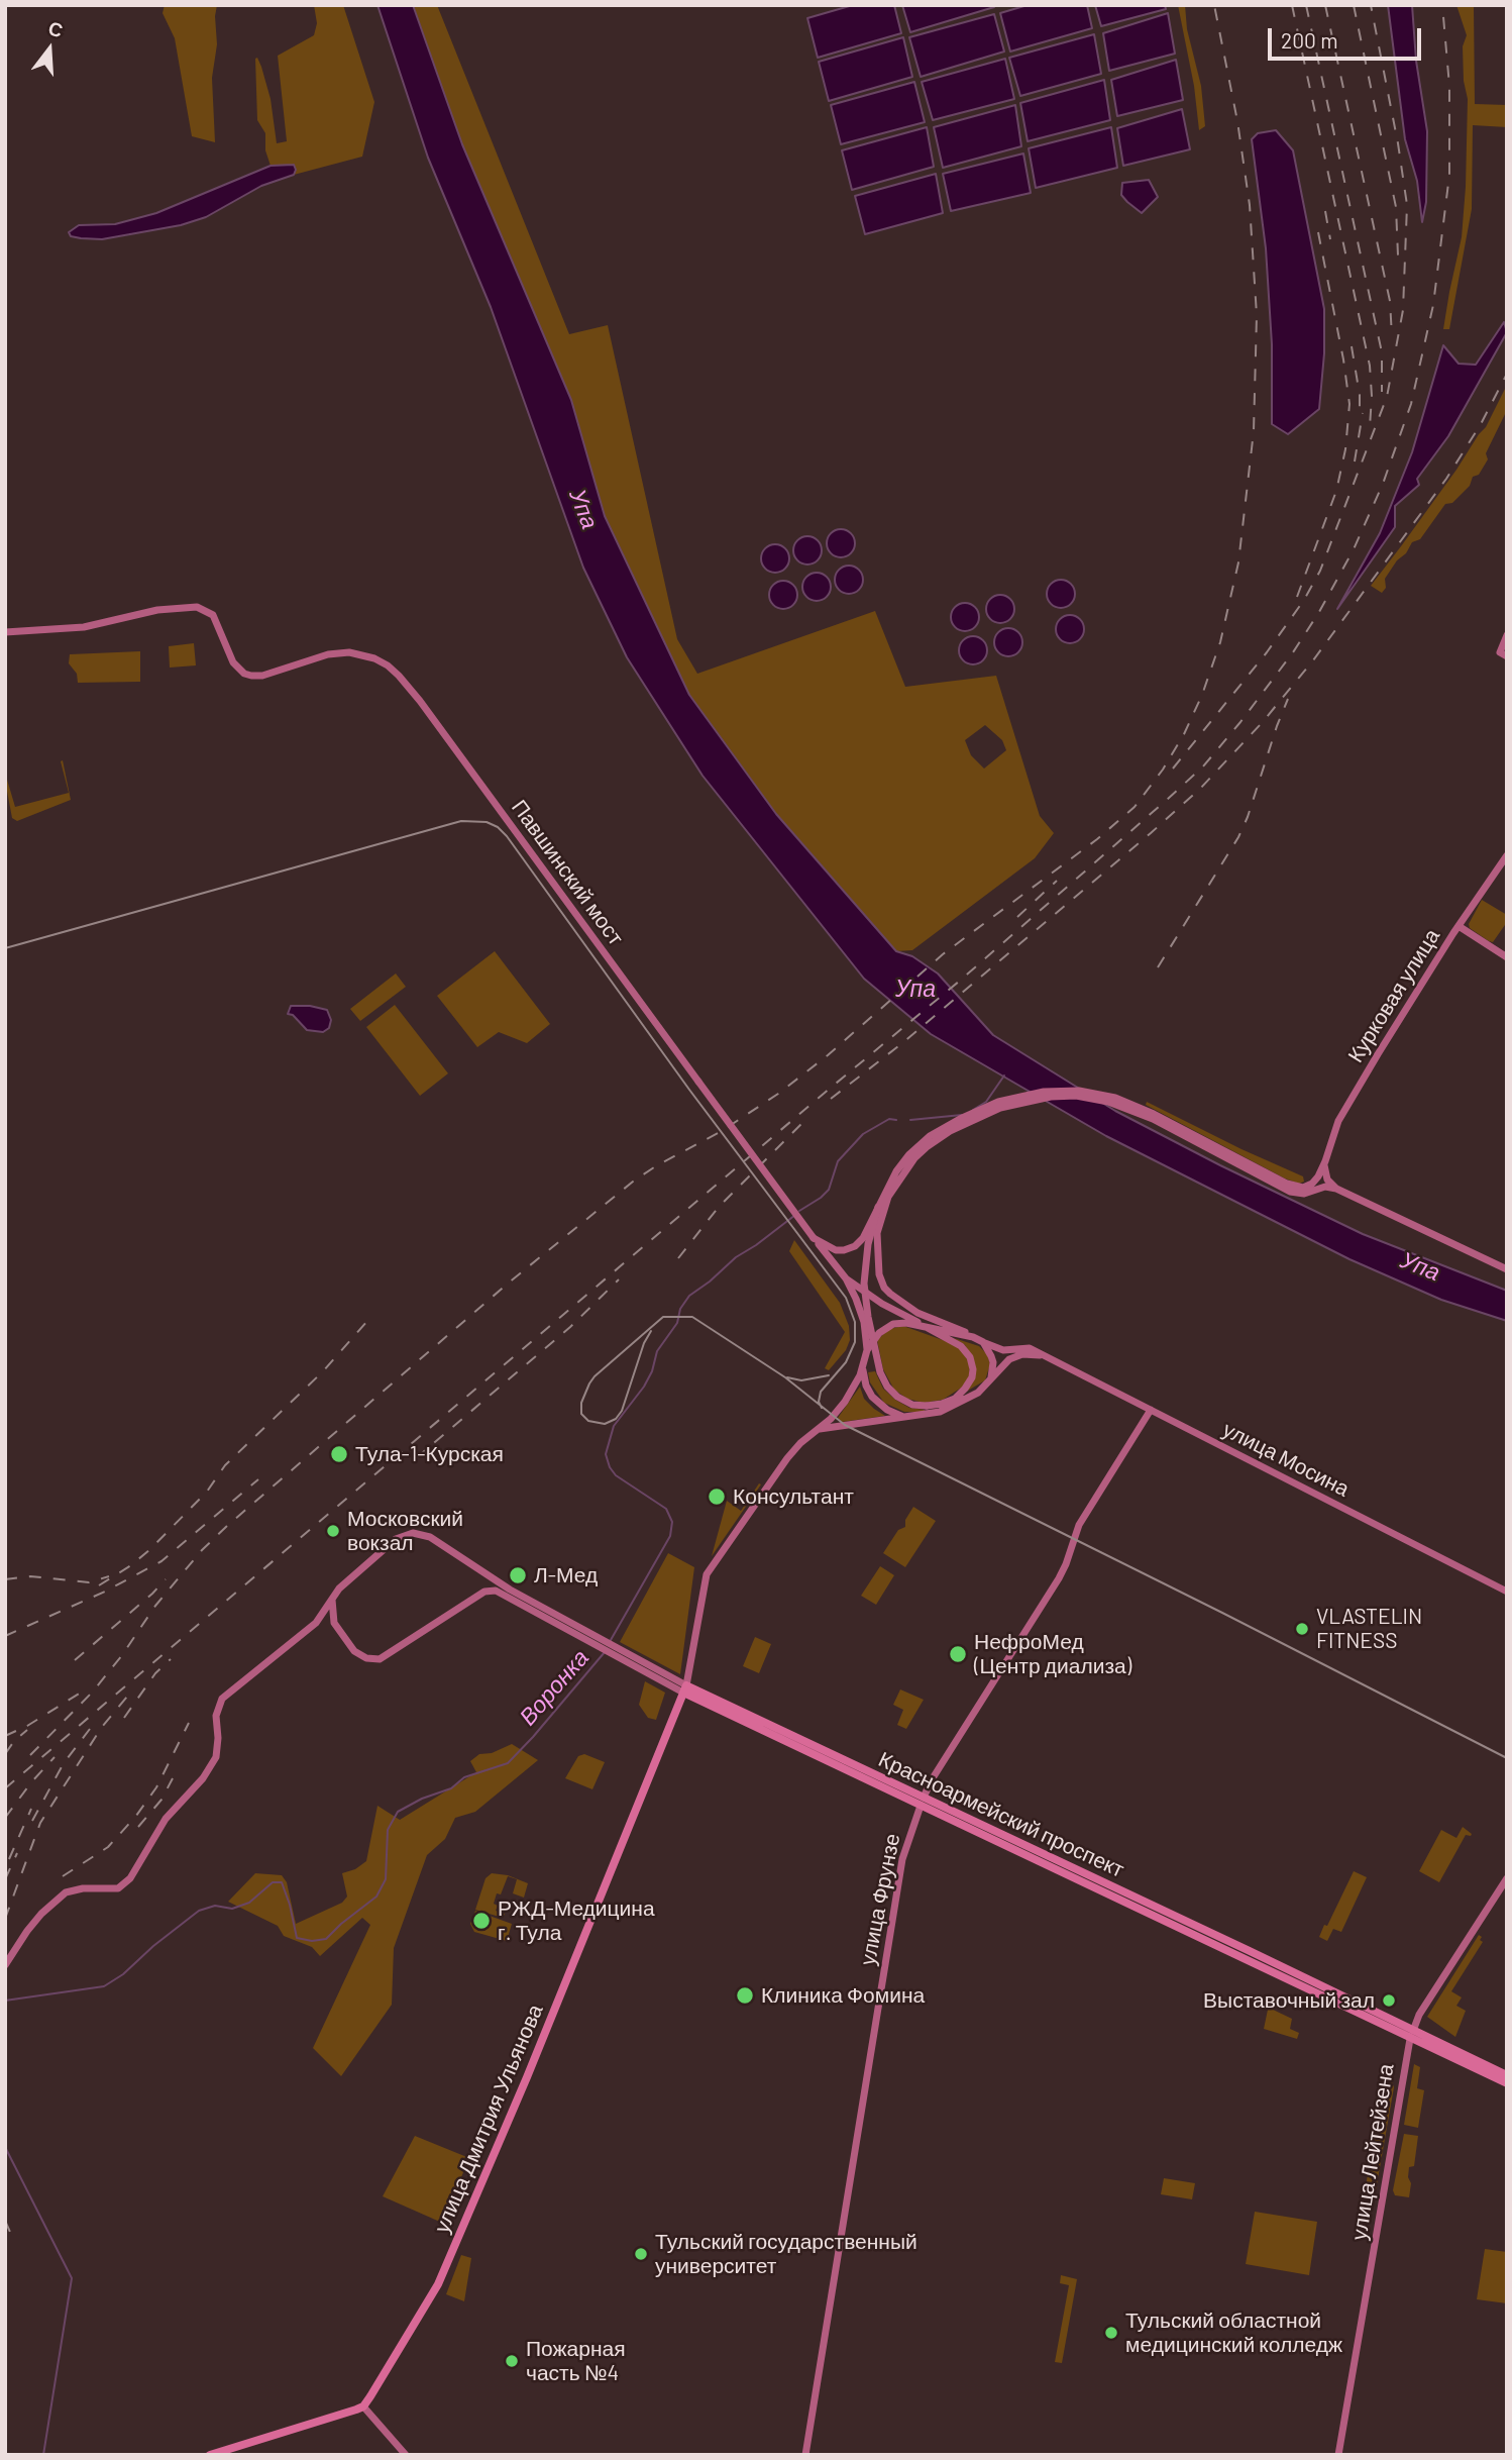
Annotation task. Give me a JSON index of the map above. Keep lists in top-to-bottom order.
{
  "streets": {
    "main road": [
      "Павшинский мост",
      "Курковая улица",
      "улица Мосина",
      "Красноармейский проспект",
      "улица Фрунзе",
      "улица Дмитрия Ульянова",
      "улица Лейтейзена"
    ]
  },
  "crossings": [
    ["улица Мосина", "улица Фрунзе"],
    ["Красноармейский проспект", "улица Фрунзе"],
    ["Красноармейский проспект", "улица Дмитрия Ульянова"],
    ["Красноармейский проспект", "улица Лейтейзена"]
  ],
  "water": ["Упа", "Воронка"],
  "places": [
    "Тула-1-Курская",
    "Консультант",
    "Московский вокзал",
    "Л-Мед",
    "VLASTELIN FITNESS",
    "НефроМед (Центр диализа)",
    "РЖД-Медицина г. Тула",
    "Клиника Фомина",
    "Выставочный зал",
    "Тульский государственный университет",
    "Тульский областной медицинский колледж",
    "Пожарная часть №4"
  ],
  "scale_bar": "200 m",
  "north": "top"
}
